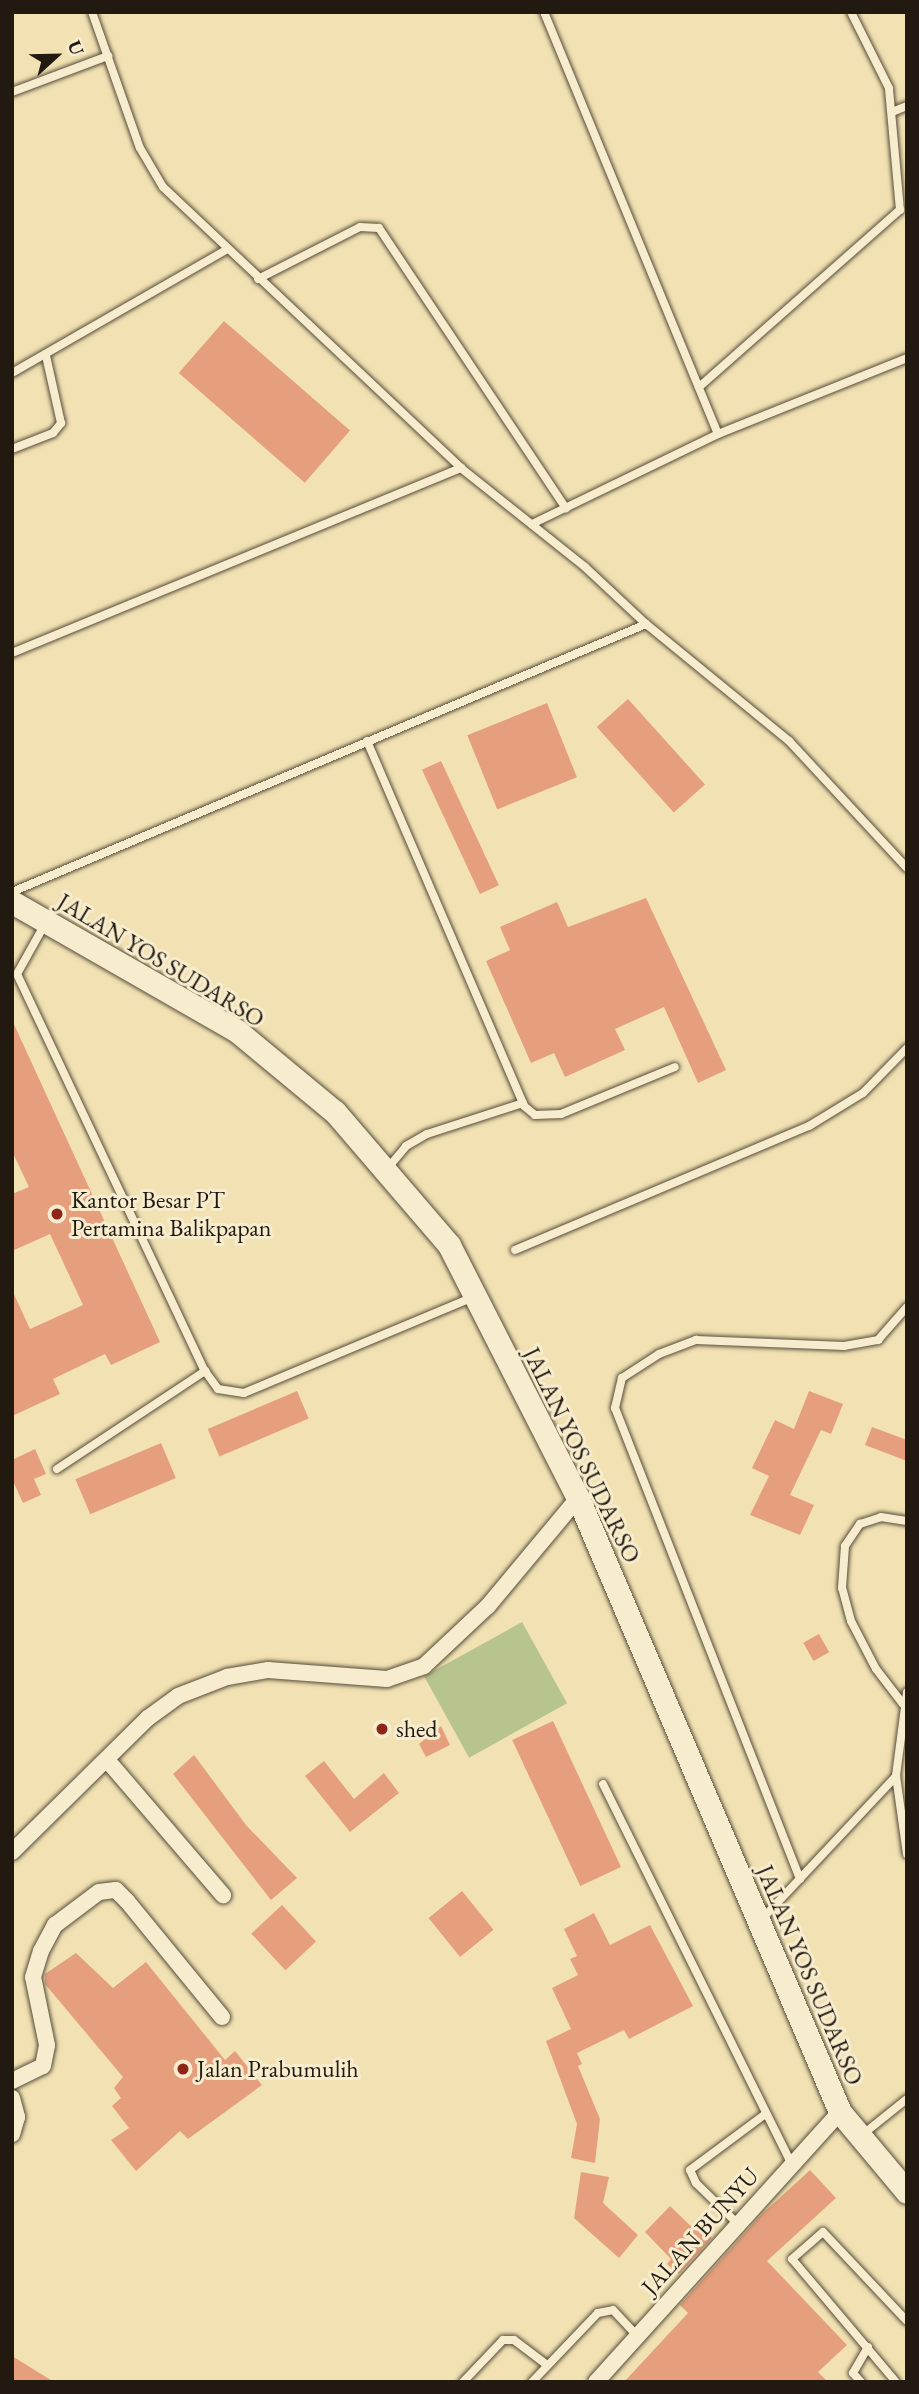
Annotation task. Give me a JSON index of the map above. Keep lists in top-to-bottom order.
{
  "streets": {
    "main road": ["JALAN YOS SUDARSO"],
    "street": ["JALAN BUNYU"]
  },
  "crossings": [
    ["JALAN YOS SUDARSO", "JALAN BUNYU"]
  ],
  "places": ["Kantor Besar PT Pertamina Balikpapan", "shed", "Jalan Prabumulih"],
  "north": "right"
}
